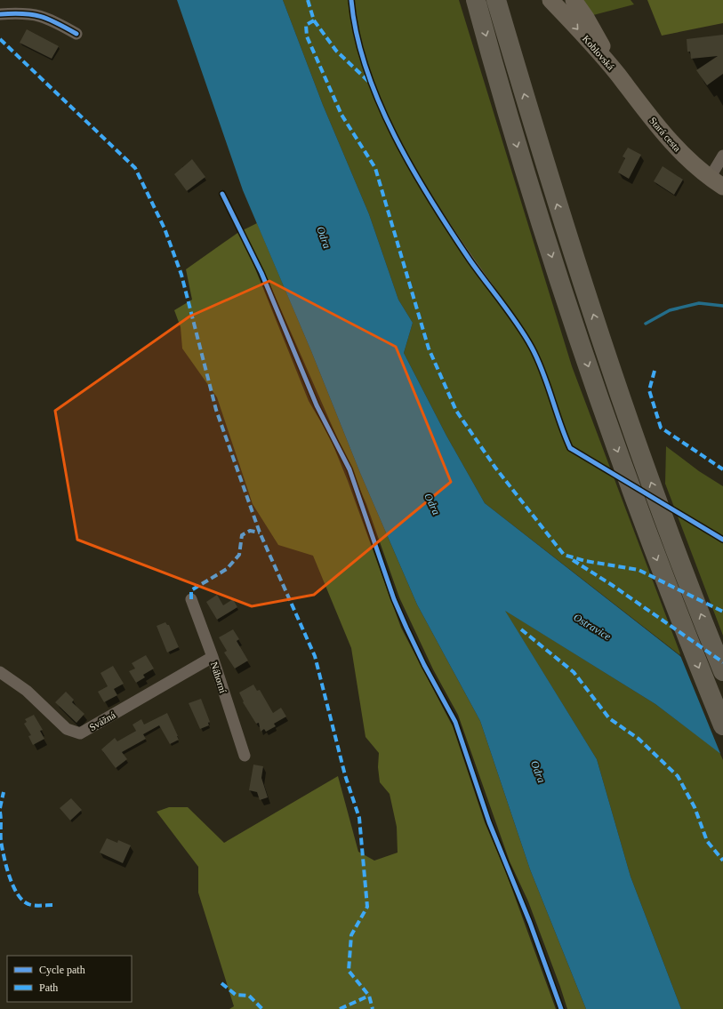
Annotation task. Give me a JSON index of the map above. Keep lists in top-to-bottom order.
{
  "streets": {
    "street": [
      "Koblovská",
      "Stará cesta",
      "Náhorní",
      "Svážná"
    ]
  },
  "crossings": [
    ["Koblovská", "Stará cesta"],
    ["Náhorní", "Svážná"]
  ],
  "water": ["Odra", "Ostravice"],
  "legend": ["Cycle path", "Path"]
}
